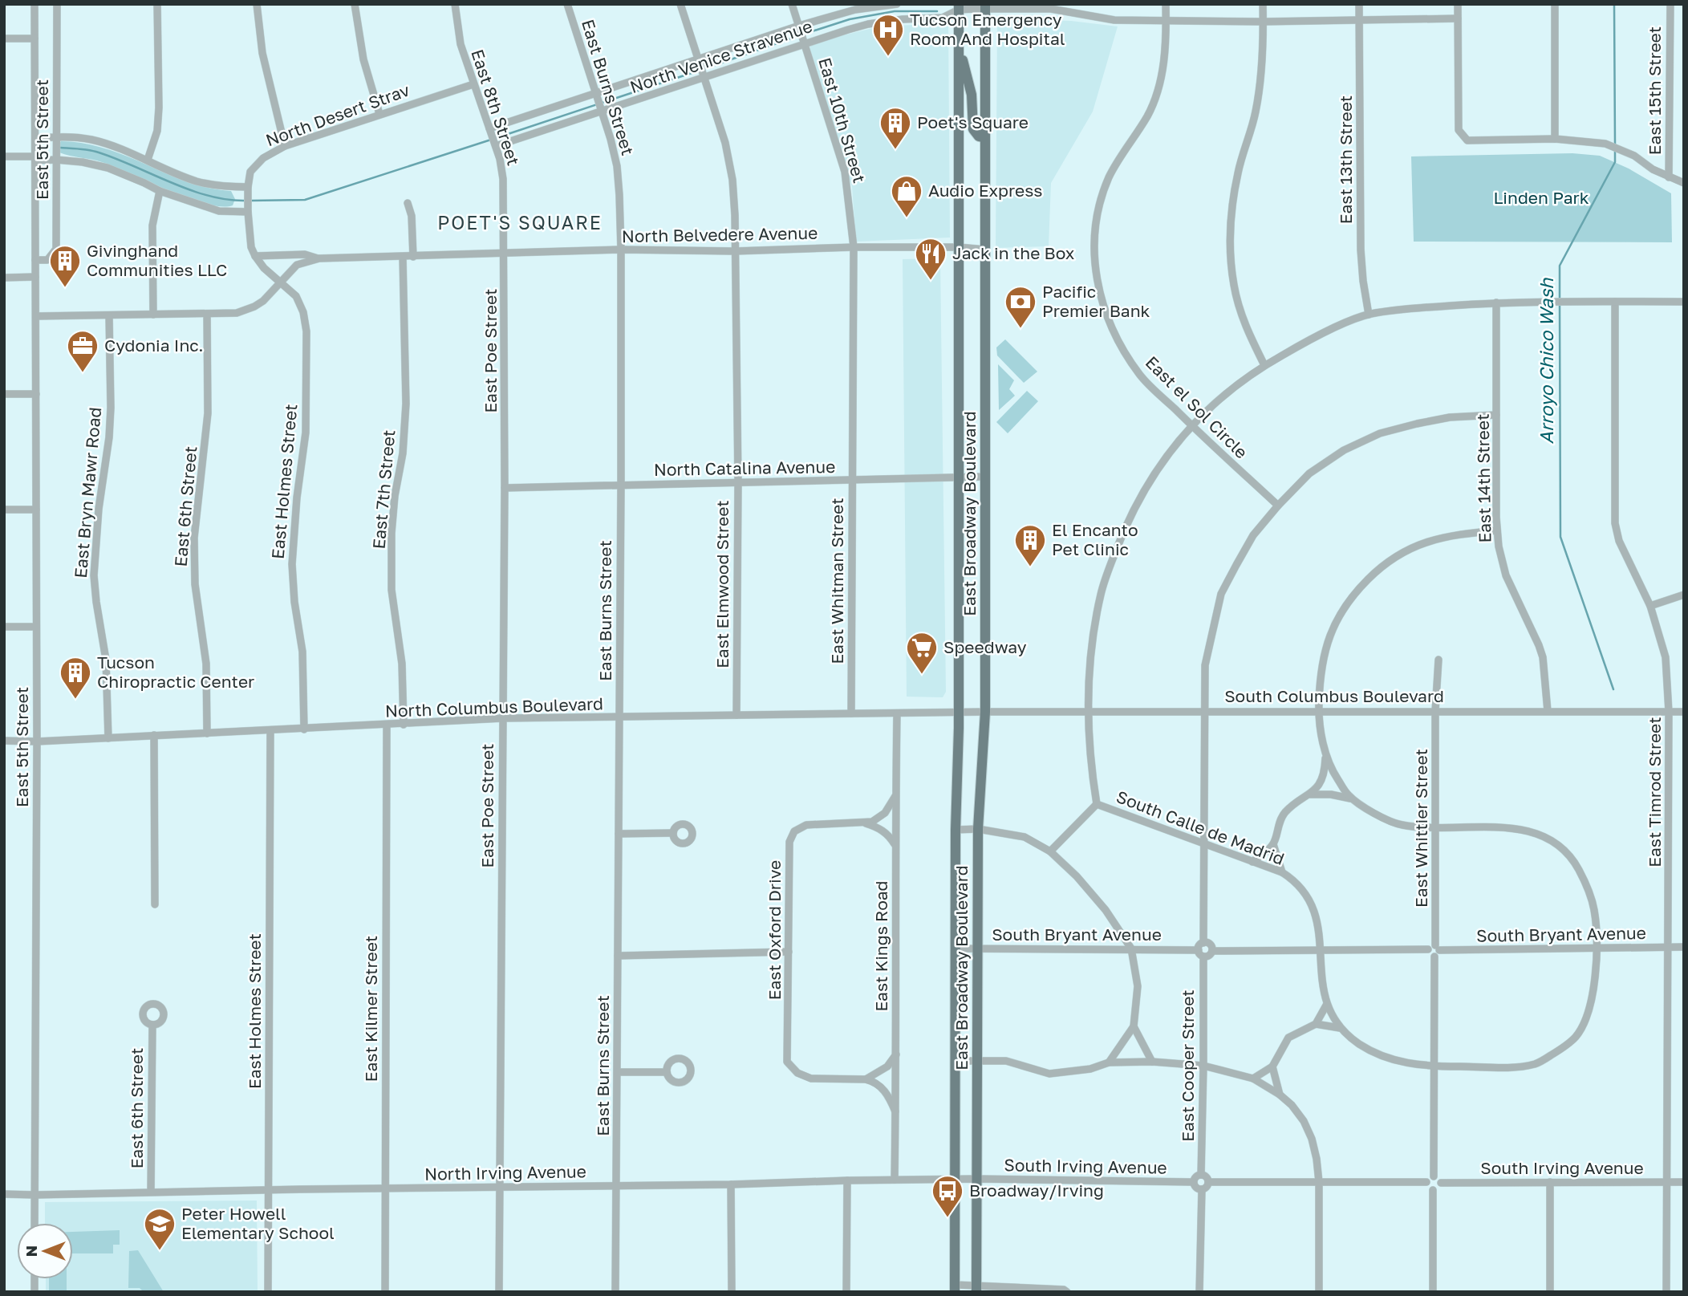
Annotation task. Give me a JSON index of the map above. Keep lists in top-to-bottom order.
{
  "streets": {
    "main road": ["East Broadway Boulevard"],
    "street": [
      "North Venice Stravenue",
      "East Burns Street",
      "East 15th Street",
      "East 8th Street",
      "North Desert Strav",
      "East 10th Street",
      "East 5th Street",
      "East 13th Street",
      "North Belvedere Avenue",
      "East Poe Street",
      "East el Sol Circle",
      "North Catalina Avenue",
      "East 14th Street",
      "East Holmes Street",
      "East 7th Street",
      "East Bryn Mawr Road",
      "East 6th Street",
      "East Whitman Street",
      "East Elmwood Street",
      "South Columbus Boulevard",
      "North Columbus Boulevard",
      "East Timrod Street",
      "South Calle de Madrid",
      "East Whittier Street",
      "East Oxford Drive",
      "South Bryant Avenue",
      "East Kings Road",
      "East Kilmer Street",
      "East Cooper Street",
      "South Irving Avenue",
      "North Irving Avenue"
    ]
  },
  "crossings": [
    ["North Venice Stravenue", "East Burns Street"],
    ["North Venice Stravenue", "East 8th Street"],
    ["North Venice Stravenue", "East 10th Street"],
    ["North Venice Stravenue", "East 13th Street"],
    ["North Venice Stravenue", "East el Sol Circle"],
    ["North Venice Stravenue", "East Broadway Boulevard"],
    ["North Venice Stravenue", "East Elmwood Street"],
    ["East Burns Street", "North Belvedere Avenue"],
    ["East Burns Street", "North Catalina Avenue"],
    ["East Burns Street", "North Columbus Boulevard"],
    ["East Burns Street", "North Irving Avenue"],
    ["East 8th Street", "North Desert Strav"],
    ["East 8th Street", "North Belvedere Avenue"],
    ["East 8th Street", "East Poe Street"],
    ["North Desert Strav", "East Holmes Street"],
    ["East 10th Street", "North Belvedere Avenue"],
    ["East 10th Street", "East Whitman Street"],
    ["East 5th Street", "North Belvedere Avenue"],
    ["East 5th Street", "North Columbus Boulevard"],
    ["East 5th Street", "North Irving Avenue"],
    ["North Belvedere Avenue", "East Poe Street"],
    ["North Belvedere Avenue", "East Holmes Street"],
    ["North Belvedere Avenue", "East 7th Street"],
    ["North Belvedere Avenue", "East Bryn Mawr Road"],
    ["North Belvedere Avenue", "East 6th Street"],
    ["North Belvedere Avenue", "East Broadway Boulevard"],
    ["North Belvedere Avenue", "East Whitman Street"],
    ["North Belvedere Avenue", "East Elmwood Street"],
    ["East Poe Street", "North Catalina Avenue"],
    ["East Poe Street", "North Columbus Boulevard"],
    ["East Poe Street", "North Irving Avenue"],
    ["North Catalina Avenue", "East Broadway Boulevard"],
    ["North Catalina Avenue", "East Whitman Street"],
    ["North Catalina Avenue", "East Elmwood Street"],
    ["East 14th Street", "South Columbus Boulevard"],
    ["East Holmes Street", "North Columbus Boulevard"],
    ["East Holmes Street", "North Irving Avenue"],
    ["East 7th Street", "North Columbus Boulevard"],
    ["East Bryn Mawr Road", "North Columbus Boulevard"],
    ["East 6th Street", "North Columbus Boulevard"],
    ["East 6th Street", "North Irving Avenue"],
    ["East Broadway Boulevard", "South Columbus Boulevard"],
    ["East Broadway Boulevard", "North Columbus Boulevard"],
    ["East Broadway Boulevard", "South Bryant Avenue"],
    ["East Broadway Boulevard", "South Irving Avenue"],
    ["East Broadway Boulevard", "North Irving Avenue"],
    ["East Whitman Street", "North Columbus Boulevard"],
    ["East Elmwood Street", "North Columbus Boulevard"],
    ["South Columbus Boulevard", "North Columbus Boulevard"],
    ["South Columbus Boulevard", "East Timrod Street"],
    ["South Columbus Boulevard", "East Whittier Street"],
    ["North Columbus Boulevard", "East Kings Road"],
    ["North Columbus Boulevard", "East Kilmer Street"],
    ["East Timrod Street", "South Bryant Avenue"],
    ["East Timrod Street", "South Irving Avenue"],
    ["South Calle de Madrid", "East Whittier Street"],
    ["South Calle de Madrid", "South Bryant Avenue"],
    ["East Whittier Street", "South Bryant Avenue"],
    ["East Whittier Street", "South Irving Avenue"],
    ["South Bryant Avenue", "East Cooper Street"],
    ["East Kings Road", "North Irving Avenue"],
    ["East Kilmer Street", "North Irving Avenue"],
    ["East Cooper Street", "South Irving Avenue"],
    ["South Irving Avenue", "North Irving Avenue"]
  ],
  "districts": ["POET'S SQUARE"],
  "water": ["Arroyo Chico Wash"],
  "parks": ["Linden Park"],
  "places": {
    "hospital": ["Tucson Emergency Room And Hospital"],
    "building": [
      "Poet's Square",
      "Givinghand Communities LLC",
      "El Encanto Pet Clinic",
      "Tucson Chiropractic Center"
    ],
    "shop": ["Audio Express"],
    "restaurant": ["Jack in the Box"],
    "bank": ["Pacific Premier Bank"],
    "office": ["Cydonia Inc."],
    "supermarket": ["Speedway"],
    "bus stop": ["Broadway/Irving"],
    "school or university": ["Peter Howell Elementary School"]
  },
  "north": "left"
}
